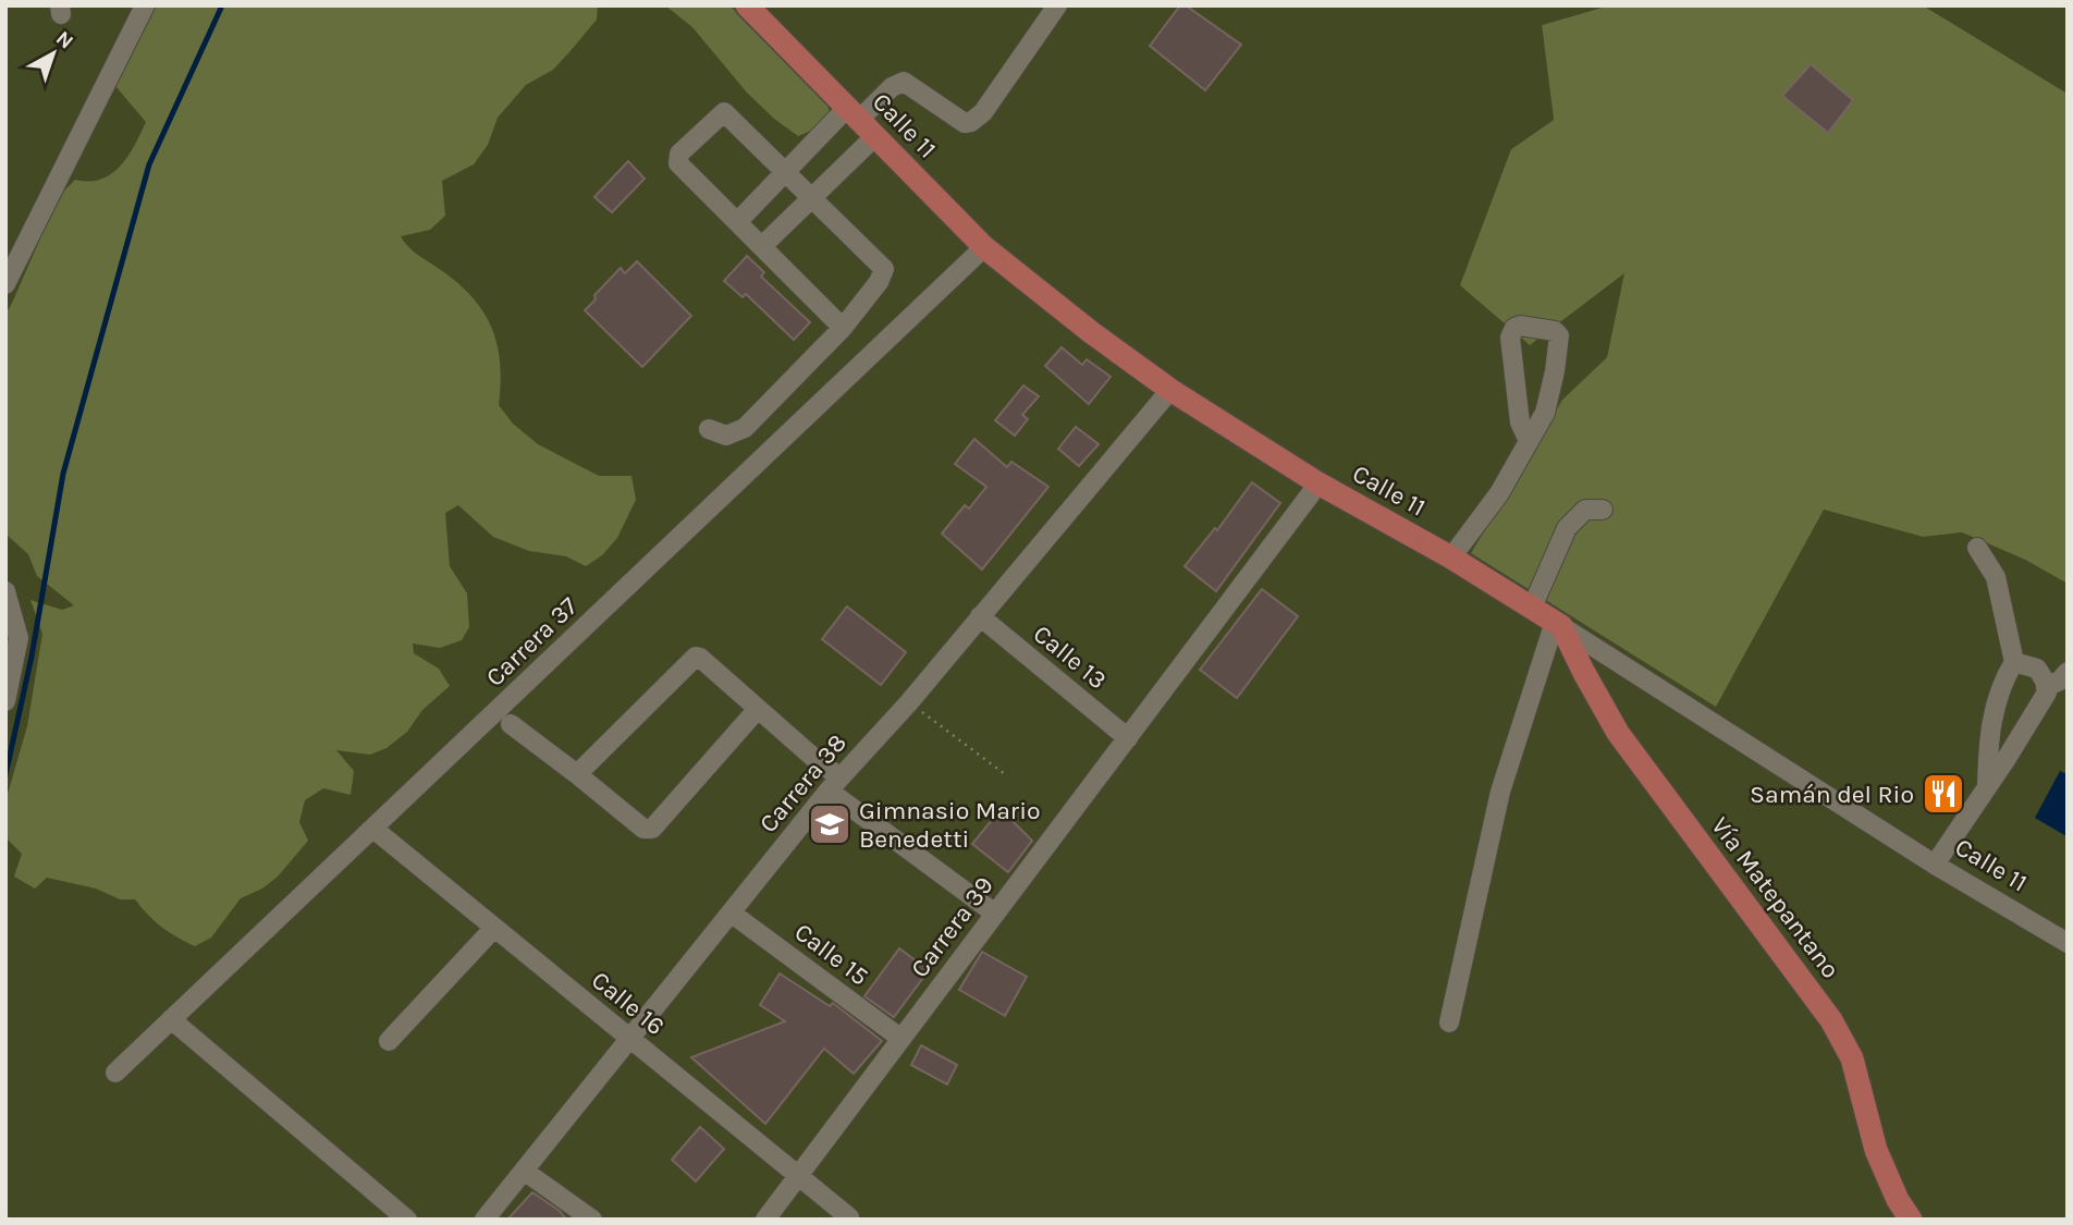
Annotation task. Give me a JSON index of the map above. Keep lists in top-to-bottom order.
{
  "streets": {
    "main road": ["Calle 11", "Vía Matepantano"],
    "street": [
      "Carrera 37",
      "Calle 13",
      "Carrera 38",
      "Carrera 39",
      "Calle 15",
      "Calle 16"
    ]
  },
  "crossings": [
    ["Calle 11", "Carrera 37"],
    ["Calle 11", "Carrera 38"],
    ["Calle 11", "Vía Matepantano"],
    ["Calle 11", "Carrera 39"],
    ["Carrera 37", "Calle 16"],
    ["Calle 13", "Carrera 38"],
    ["Calle 13", "Carrera 39"],
    ["Carrera 38", "Calle 15"],
    ["Carrera 38", "Calle 16"],
    ["Carrera 39", "Calle 15"],
    ["Carrera 39", "Calle 16"]
  ],
  "places": {
    "restaurant": ["Samán del Rio"],
    "school or university": ["Gimnasio Mario Benedetti"]
  },
  "north": "top right"
}
